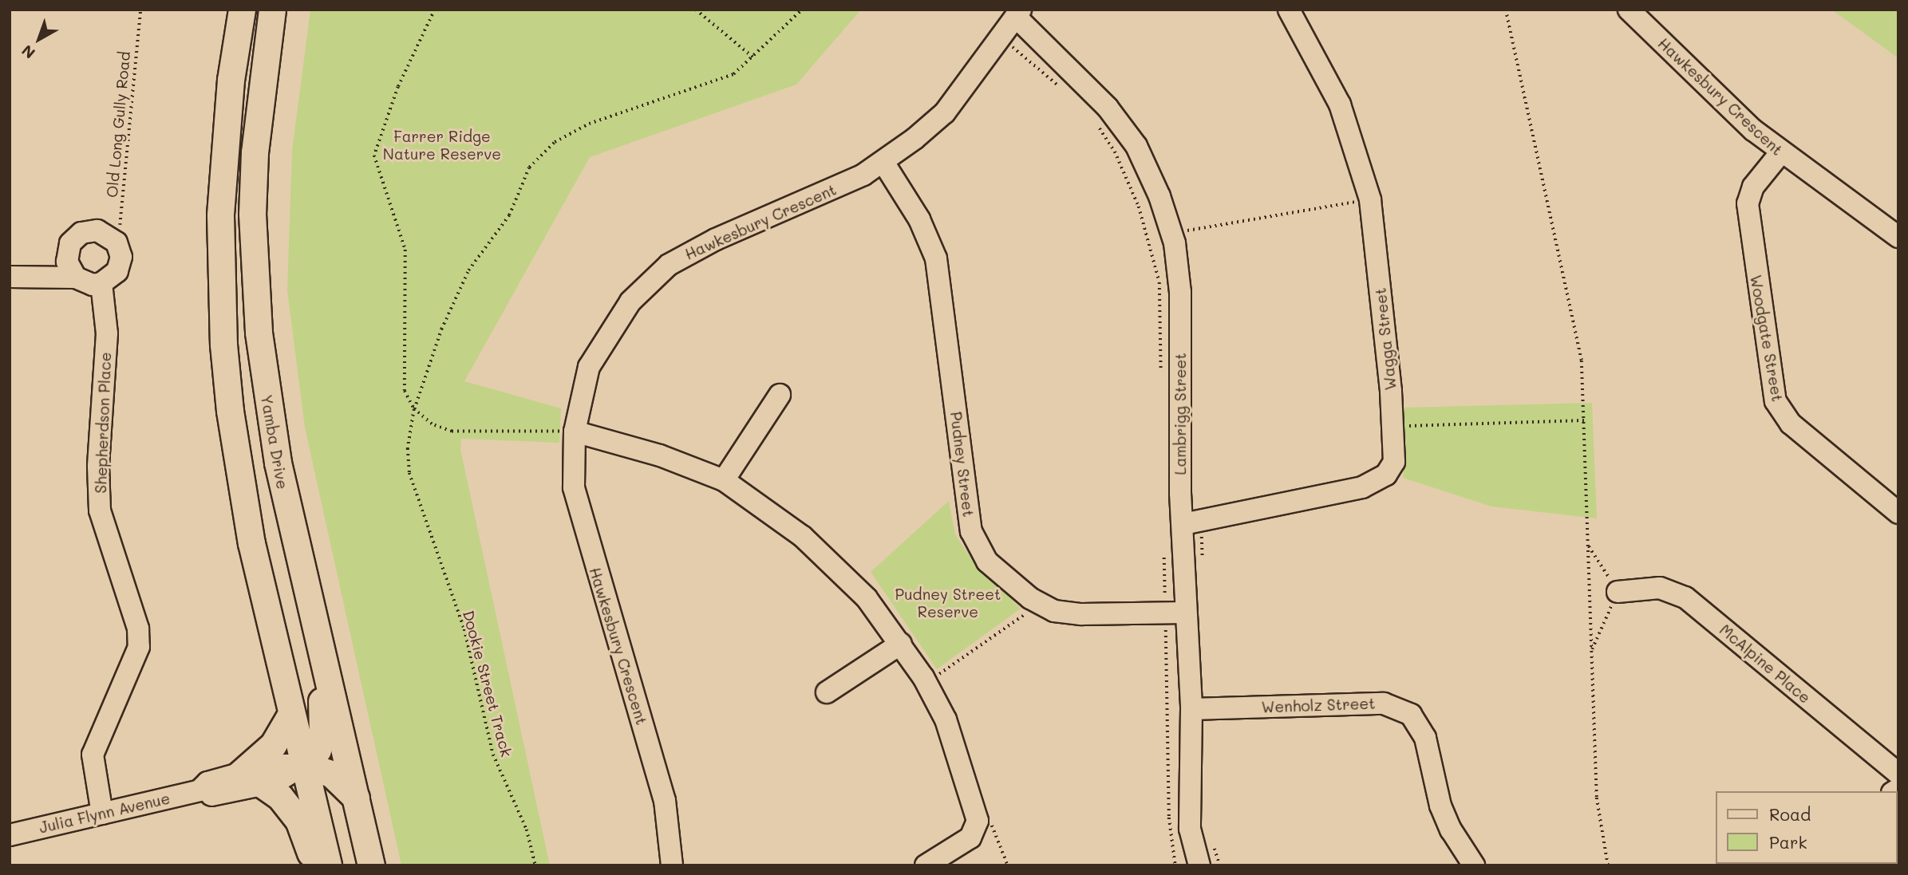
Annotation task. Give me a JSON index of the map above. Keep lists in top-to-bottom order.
{
  "streets": {
    "main road": ["Yamba Drive"],
    "street": [
      "Hawkesbury Crescent",
      "Woodgate Street",
      "Wagga Street",
      "Lambrigg Street",
      "Shepherdson Place",
      "Pudney Street",
      "McAlpine Place",
      "Wenholz Street",
      "Julia Flynn Avenue"
    ],
    "path": ["Old Long Gully Road", "Dookie Street Track"]
  },
  "crossings": [
    ["Hawkesbury Crescent", "Woodgate Street"],
    ["Hawkesbury Crescent", "Lambrigg Street"],
    ["Hawkesbury Crescent", "Pudney Street"],
    ["Old Long Gully Road", "Shepherdson Place"],
    ["Wagga Street", "Lambrigg Street"],
    ["Lambrigg Street", "Pudney Street"],
    ["Lambrigg Street", "Wenholz Street"],
    ["Shepherdson Place", "Julia Flynn Avenue"]
  ],
  "parks": ["Farrer Ridge Nature Reserve", "Pudney Street Reserve"],
  "legend": ["Road", "Park"],
  "north": "bottom left"
}
